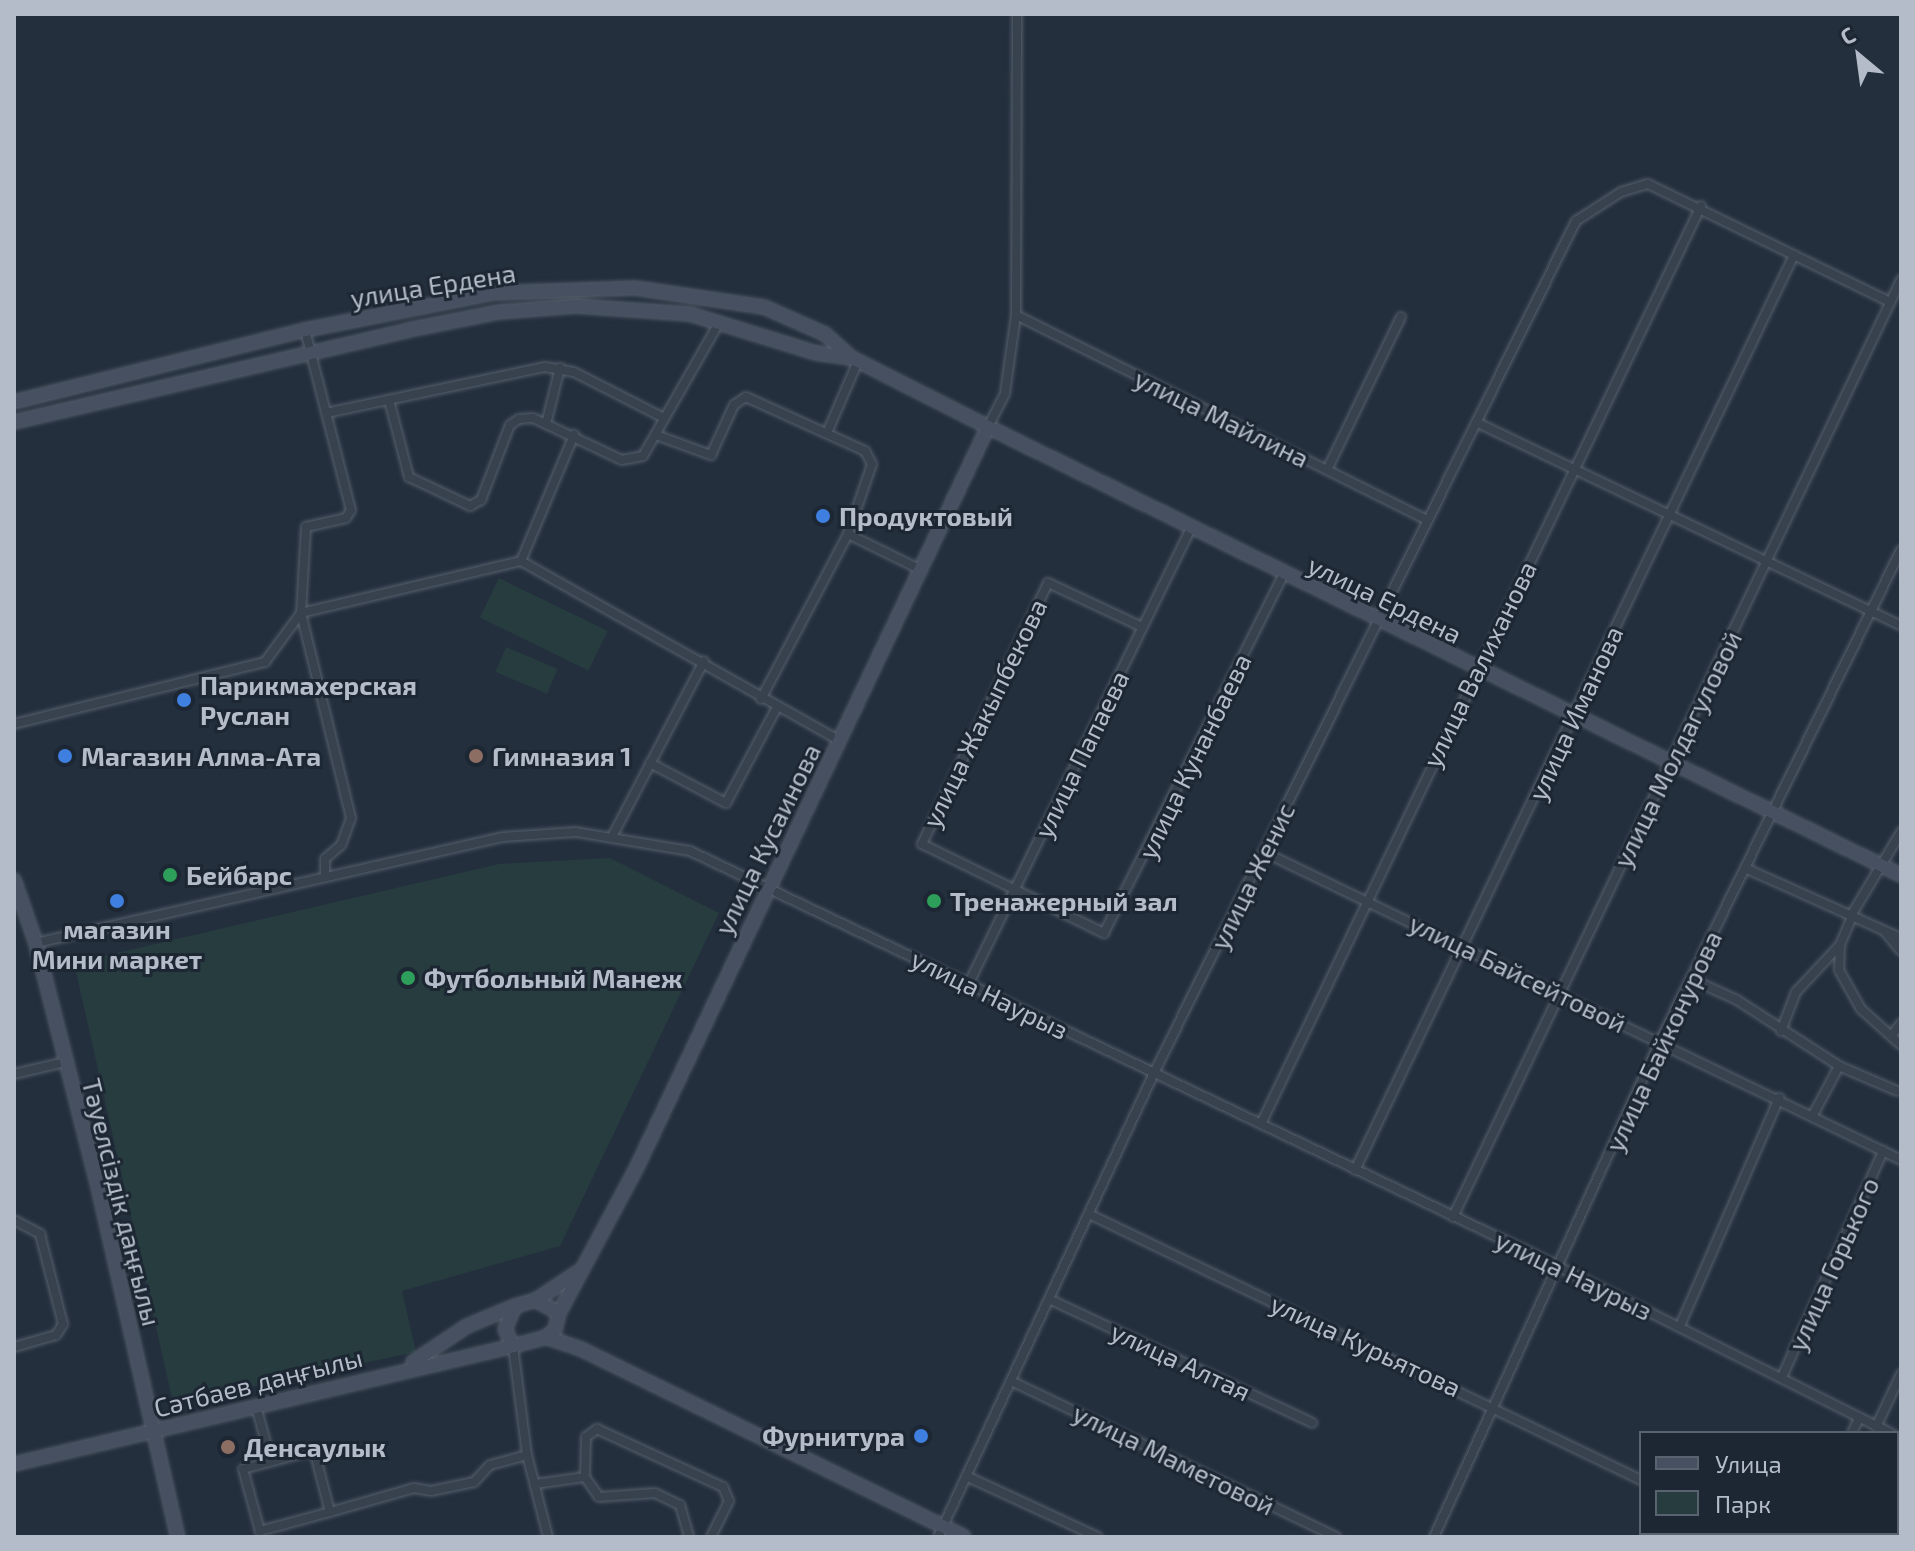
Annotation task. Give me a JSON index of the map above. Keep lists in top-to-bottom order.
{
  "streets": {
    "street": [
      "улица Ердена",
      "улица Майлина",
      "улица Валиханова",
      "улица Жакыпбекова",
      "улица Иманова",
      "улица Молдагуловой",
      "улица Папаева",
      "улица Кунанбаева",
      "улица Кусаинова",
      "улица Женис",
      "улица Байсейтовой",
      "улица Наурыз",
      "улица Байконурова",
      "Тәуелсіздік даңғылы",
      "улица Горького",
      "улица Курьятова",
      "улица Алтая",
      "Сәтбаев даңғылы",
      "улица Маметовой"
    ]
  },
  "crossings": [
    ["улица Ердена", "улица Валиханова"],
    ["улица Ердена", "улица Иманова"],
    ["улица Ердена", "улица Молдагуловой"],
    ["улица Ердена", "улица Папаева"],
    ["улица Ердена", "улица Кунанбаева"],
    ["улица Ердена", "улица Кусаинова"],
    ["улица Ердена", "улица Женис"],
    ["улица Ердена", "улица Байконурова"],
    ["улица Майлина", "улица Женис"],
    ["улица Валиханова", "улица Женис"],
    ["улица Валиханова", "улица Байсейтовой"],
    ["улица Валиханова", "улица Наурыз"],
    ["улица Жакыпбекова", "улица Папаева"],
    ["улица Жакыпбекова", "улица Кунанбаева"],
    ["улица Иманова", "улица Байсейтовой"],
    ["улица Иманова", "улица Наурыз"],
    ["улица Молдагуловой", "улица Байсейтовой"],
    ["улица Молдагуловой", "улица Наурыз"],
    ["улица Папаева", "улица Кунанбаева"],
    ["улица Папаева", "улица Наурыз"],
    ["улица Кусаинова", "улица Наурыз"],
    ["улица Кусаинова", "Сәтбаев даңғылы"],
    ["улица Женис", "улица Байсейтовой"],
    ["улица Женис", "улица Наурыз"],
    ["улица Женис", "улица Курьятова"],
    ["улица Женис", "улица Алтая"],
    ["улица Женис", "улица Маметовой"],
    ["улица Байсейтовой", "улица Байконурова"],
    ["улица Байсейтовой", "улица Горького"],
    ["улица Наурыз", "улица Байконурова"],
    ["улица Наурыз", "Тәуелсіздік даңғылы"],
    ["улица Наурыз", "улица Горького"],
    ["улица Байконурова", "улица Курьятова"],
    ["Тәуелсіздік даңғылы", "Сәтбаев даңғылы"]
  ],
  "places": [
    "Продуктовый",
    "Парикмахерская Руслан",
    "Магазин Алма-Ата",
    "Гимназия 1",
    "Бейбарс",
    "магазин Мини маркет",
    "Тренажерный зал",
    "Футбольный Манеж",
    "Фурнитура",
    "Денсаулык"
  ],
  "legend": ["Улица", "Парк"],
  "north": "top left"
}
